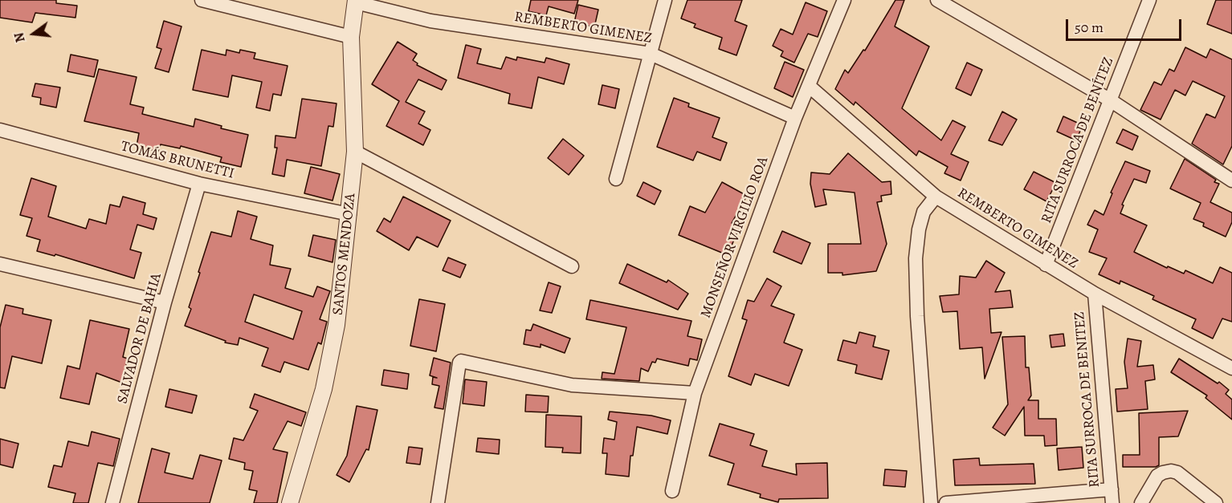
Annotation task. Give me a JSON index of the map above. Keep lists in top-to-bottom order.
{
  "streets": {
    "street": [
      "REMBERTO GIMENEZ",
      "RITA SURROCA DE BENÍTEZ",
      "TOMÁS BRUNETTI",
      "MONSEÑOR VIRGILIO ROA",
      "SANTOS MENDOZA",
      "SALVADOR DE BAHIA",
      "RITA SURROCA DE BENITEZ"
    ]
  },
  "crossings": [
    ["REMBERTO GIMENEZ", "RITA SURROCA DE BENÍTEZ"],
    ["REMBERTO GIMENEZ", "MONSEÑOR VIRGILIO ROA"],
    ["REMBERTO GIMENEZ", "SANTOS MENDOZA"],
    ["REMBERTO GIMENEZ", "RITA SURROCA DE BENITEZ"],
    ["TOMÁS BRUNETTI", "SANTOS MENDOZA"],
    ["TOMÁS BRUNETTI", "SALVADOR DE BAHIA"]
  ],
  "scale_bar": "50 m",
  "north": "left"
}
